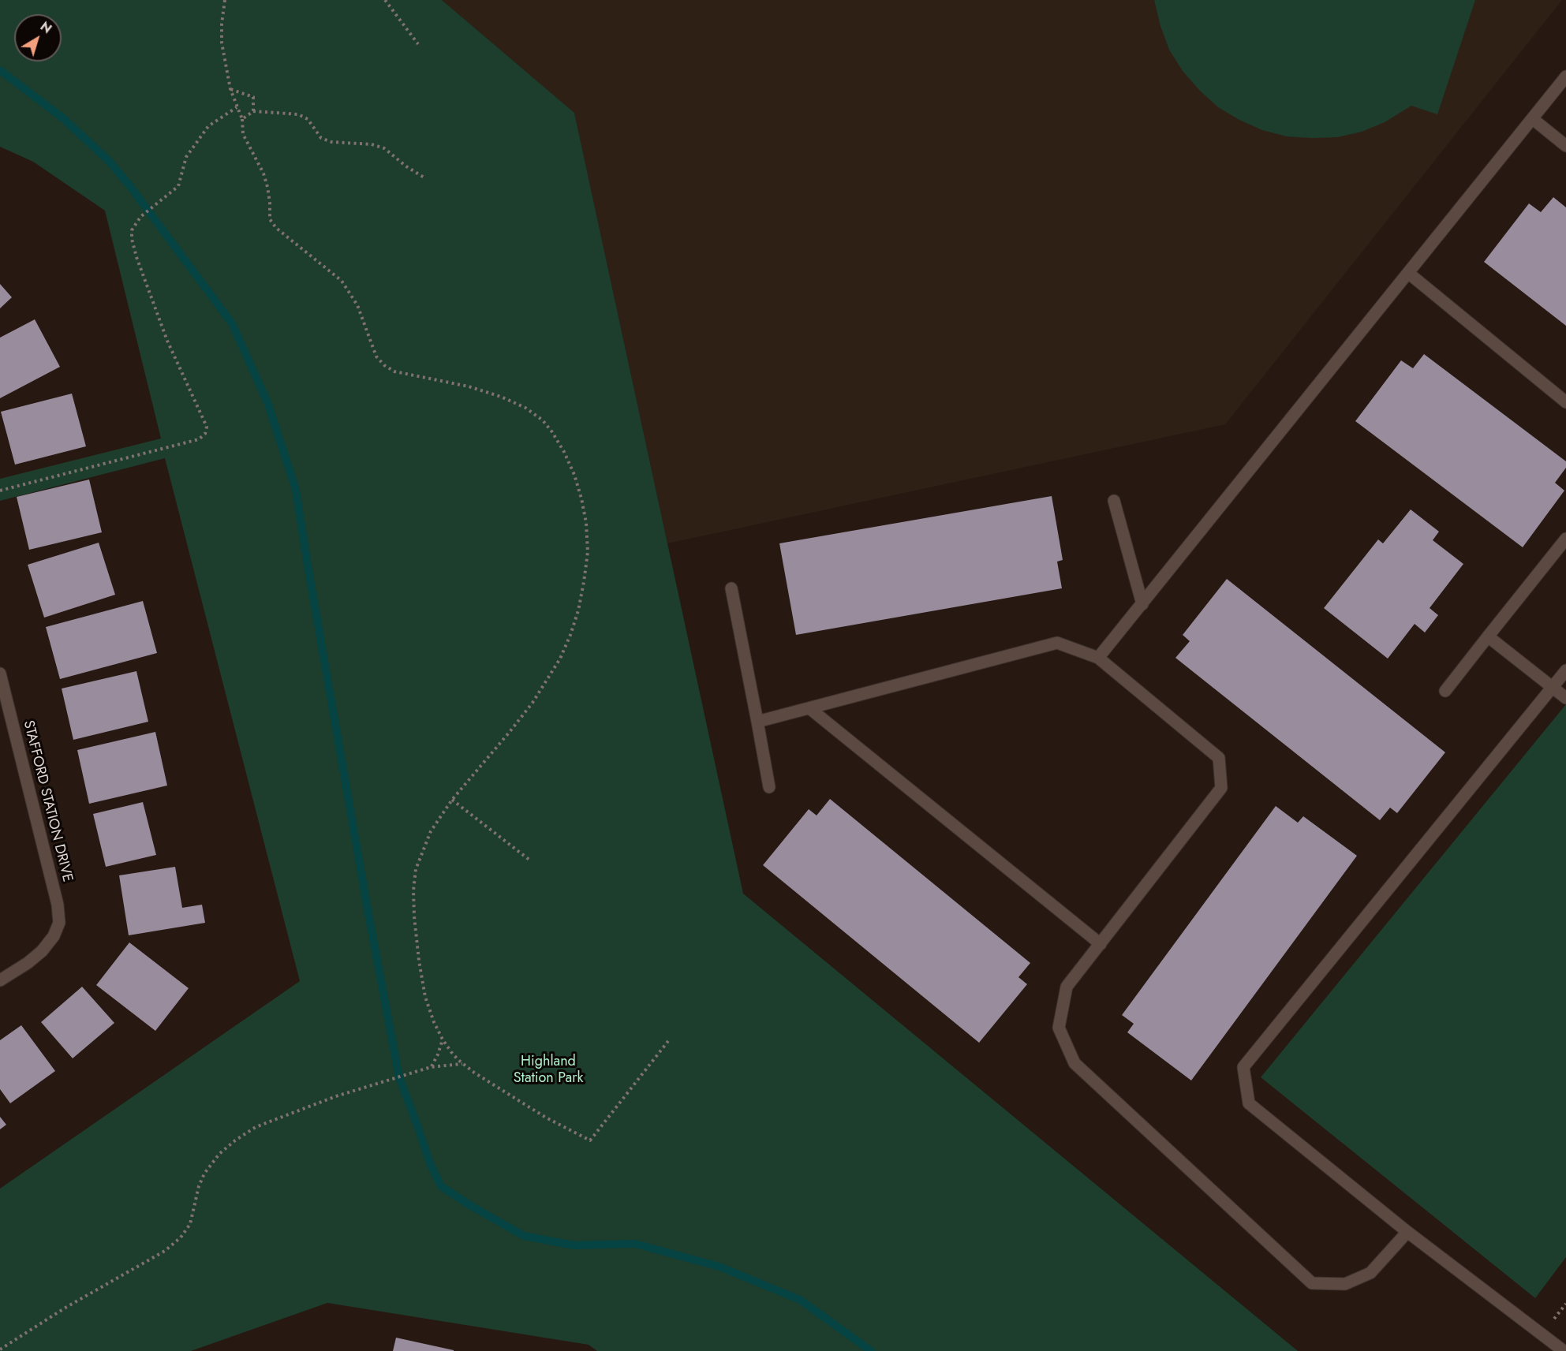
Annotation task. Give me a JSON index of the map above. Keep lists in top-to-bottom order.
{
  "streets": {
    "street": ["STAFFORD STATION DRIVE"]
  },
  "parks": ["Highland Station Park"],
  "north": "top right"
}
